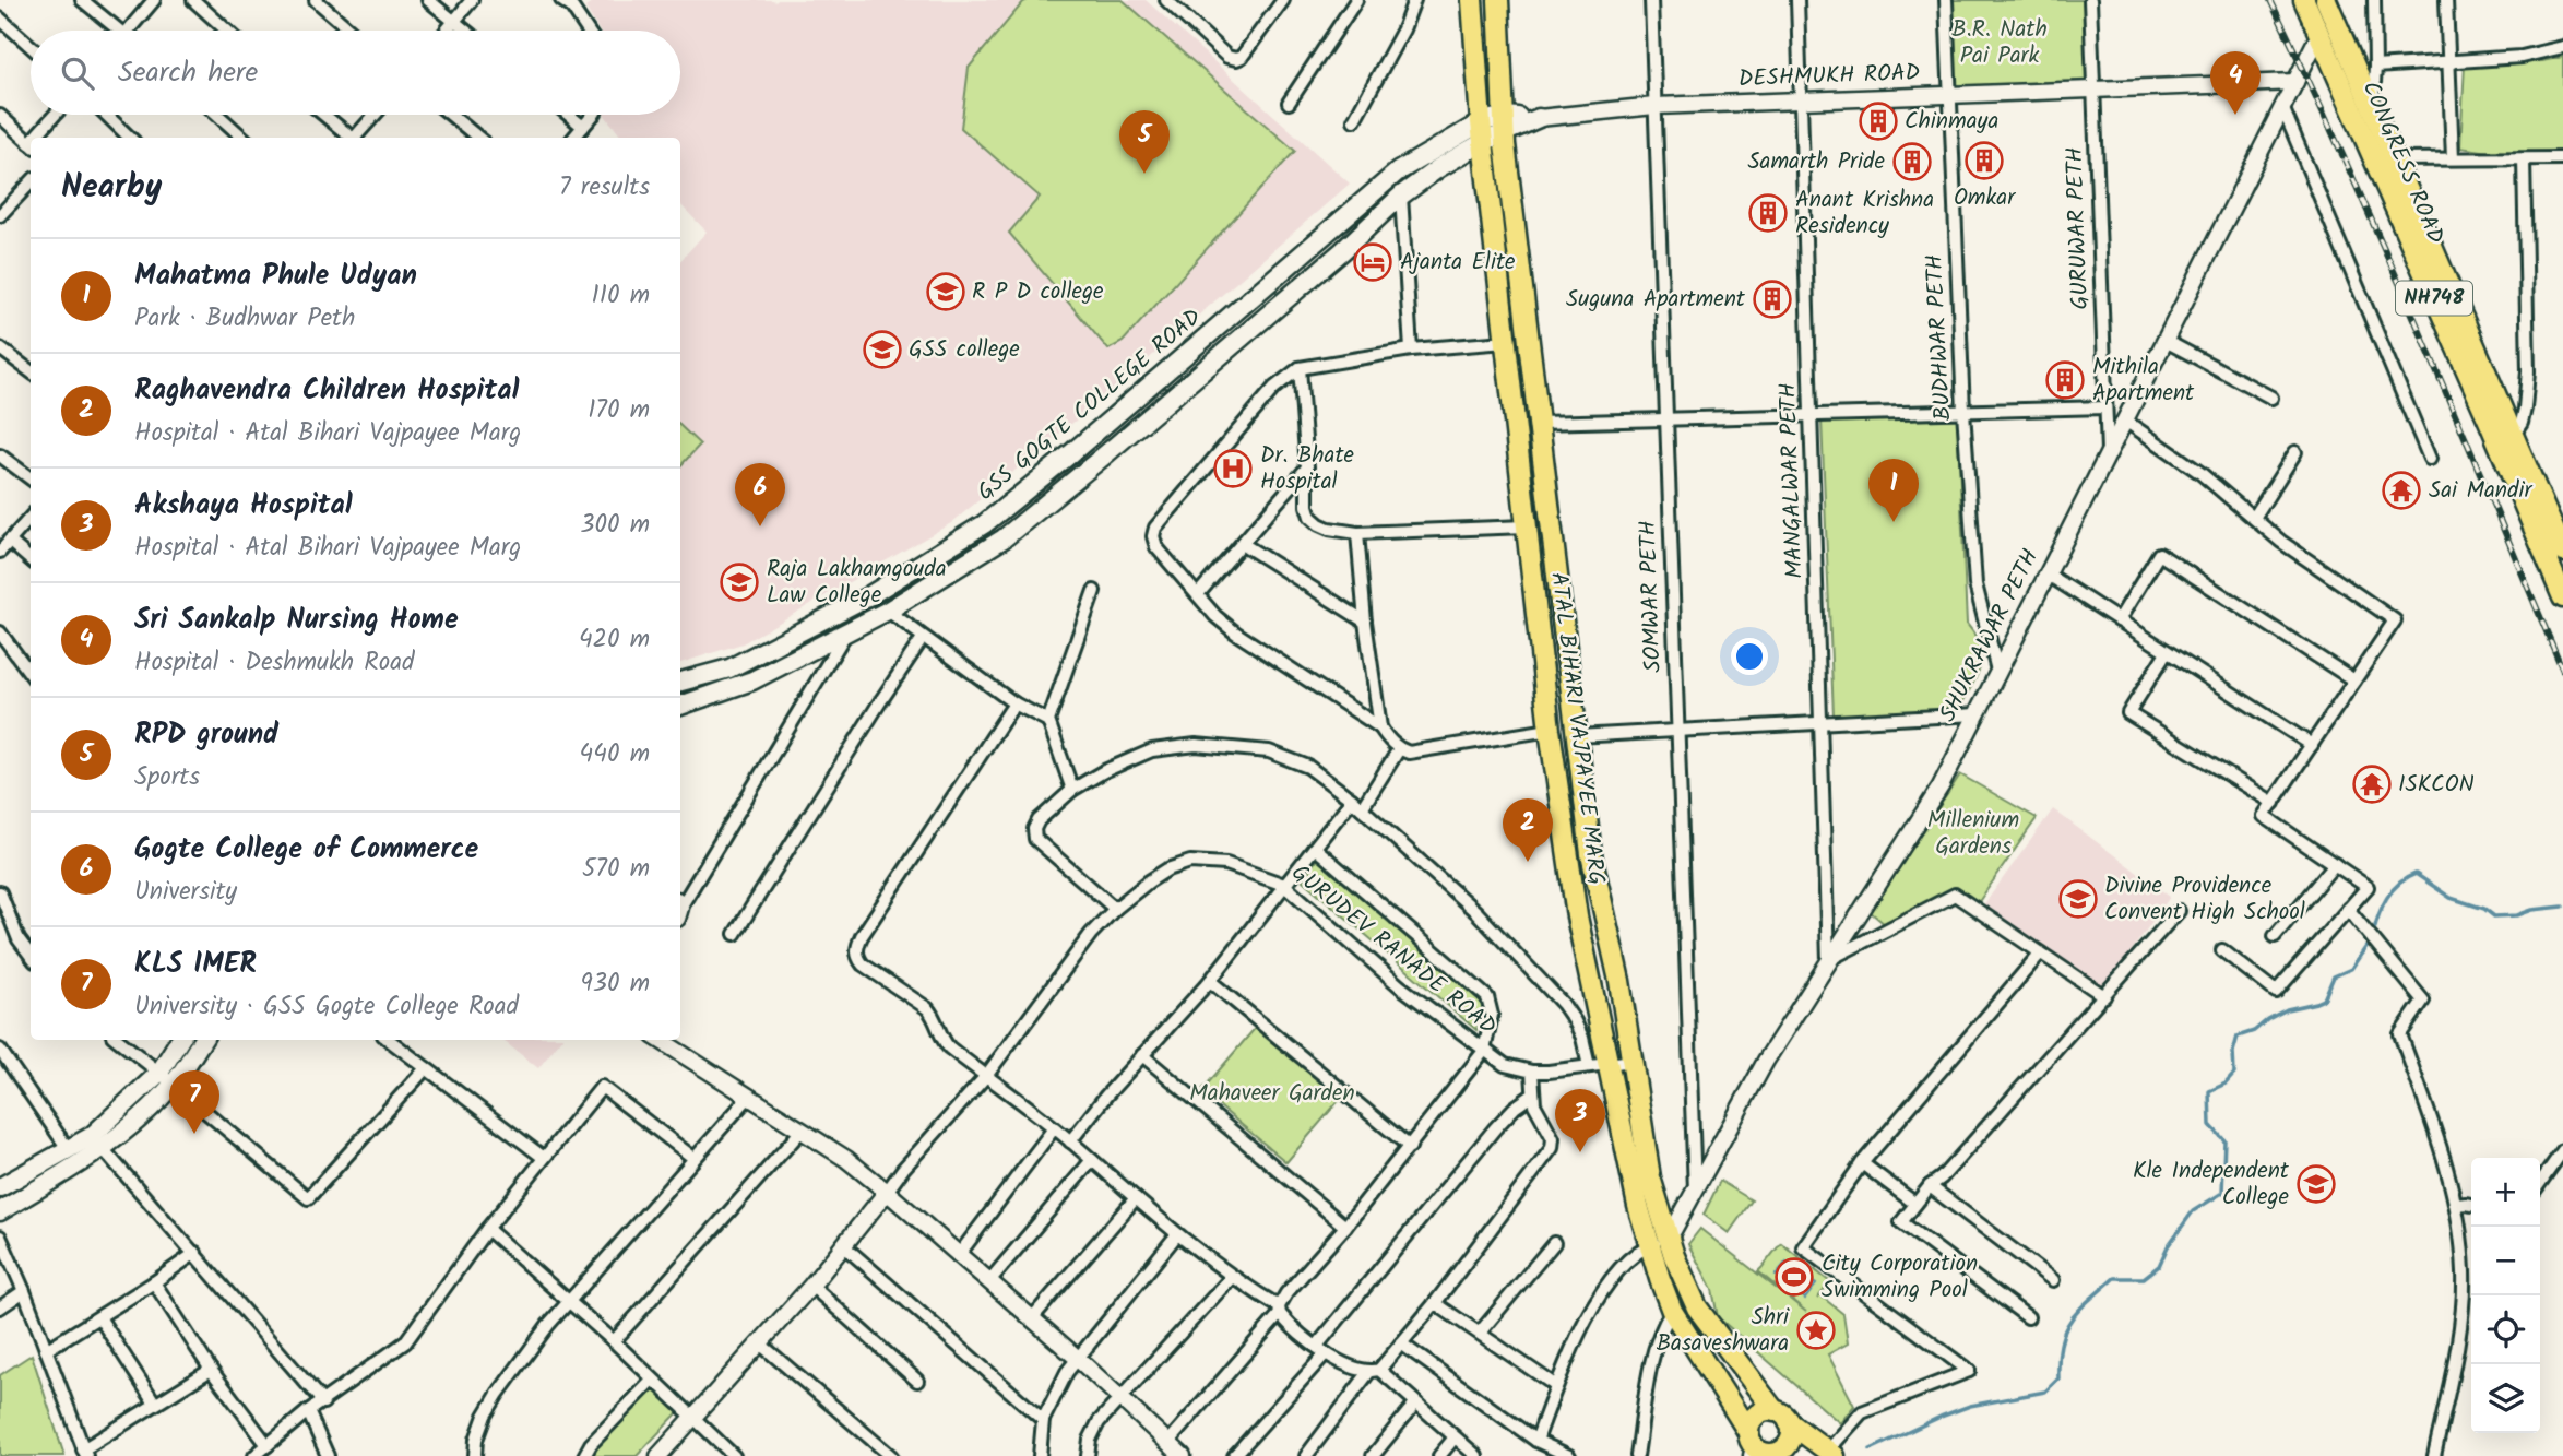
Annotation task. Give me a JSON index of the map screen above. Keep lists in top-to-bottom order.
{
  "streets": {
    "main road": [
      "DESHMUKH ROAD",
      "CONGRESS ROAD",
      "NH748",
      "GSS GOGTE COLLEGE ROAD",
      "ATAL BIHARI VAJPAYEE MARG"
    ],
    "street": [
      "GURUWAR PETH",
      "BUDHWAR PETH",
      "MANGALWAR PETH",
      "SOMWAR PETH",
      "SHUKRAWAR PETH",
      "GURUDEV RANADE ROAD"
    ]
  },
  "crossings": [
    ["DESHMUKH ROAD", "GURUWAR PETH"],
    ["DESHMUKH ROAD", "BUDHWAR PETH"],
    ["DESHMUKH ROAD", "MANGALWAR PETH"],
    ["DESHMUKH ROAD", "SOMWAR PETH"],
    ["DESHMUKH ROAD", "SHUKRAWAR PETH"],
    ["DESHMUKH ROAD", "ATAL BIHARI VAJPAYEE MARG"],
    ["CONGRESS ROAD", "SHUKRAWAR PETH"],
    ["GURUWAR PETH", "SHUKRAWAR PETH"],
    ["BUDHWAR PETH", "SHUKRAWAR PETH"],
    ["GSS GOGTE COLLEGE ROAD", "ATAL BIHARI VAJPAYEE MARG"],
    ["MANGALWAR PETH", "SHUKRAWAR PETH"],
    ["SOMWAR PETH", "SHUKRAWAR PETH"],
    ["SHUKRAWAR PETH", "ATAL BIHARI VAJPAYEE MARG"],
    ["ATAL BIHARI VAJPAYEE MARG", "GURUDEV RANADE ROAD"]
  ],
  "parks": ["B.R. Nath Pai Park", "Millenium Gardens", "Mahaveer Garden"],
  "places": {
    "building": [
      "Chinmaya",
      "Omkar",
      "Samarth Pride",
      "Anant Krishna Residency",
      "Suguna Apartment",
      "Mithila Apartment"
    ],
    "hotel": ["Ajanta Elite"],
    "school or university": [
      "R P D college",
      "GSS college",
      "Raja Lakhamgouda Law College",
      "Divine Providence Convent High School",
      "Kle Independent College"
    ],
    "hospital": ["Dr. Bhate Hospital"],
    "temple": ["Sai Mandir", "ISKCON"],
    "sports": ["City Corporation Swimming Pool"],
    "place": ["Shri Basaveshwara"]
  },
  "page": {
    "search": "Search here",
    "pins": [
      "4",
      "5",
      "1",
      "6",
      "2",
      "7",
      "3"
    ],
    "heading": ["Nearby", "7 results"],
    "list": [
      {
        "mark": "1",
        "name": "Mahatma Phule Udyan",
        "note": "Park · Budhwar Peth",
        "value": "110 m"
      },
      {
        "mark": "2",
        "name": "Raghavendra Children Hospital",
        "note": "Hospital · Atal Bihari Vajpayee Marg",
        "value": "170 m"
      },
      {
        "mark": "3",
        "name": "Akshaya Hospital",
        "note": "Hospital · Atal Bihari Vajpayee Marg",
        "value": "300 m"
      },
      {
        "mark": "4",
        "name": "Sri Sankalp Nursing Home",
        "note": "Hospital · Deshmukh Road",
        "value": "420 m"
      },
      {
        "mark": "5",
        "name": "RPD ground",
        "note": "Sports",
        "value": "440 m"
      },
      {
        "mark": "6",
        "name": "Gogte College of Commerce",
        "note": "University",
        "value": "570 m"
      },
      {
        "mark": "7",
        "name": "KLS IMER",
        "note": "University · GSS Gogte College Road",
        "value": "930 m"
      }
    ],
    "map_buttons": ["+", "−"]
  }
}
